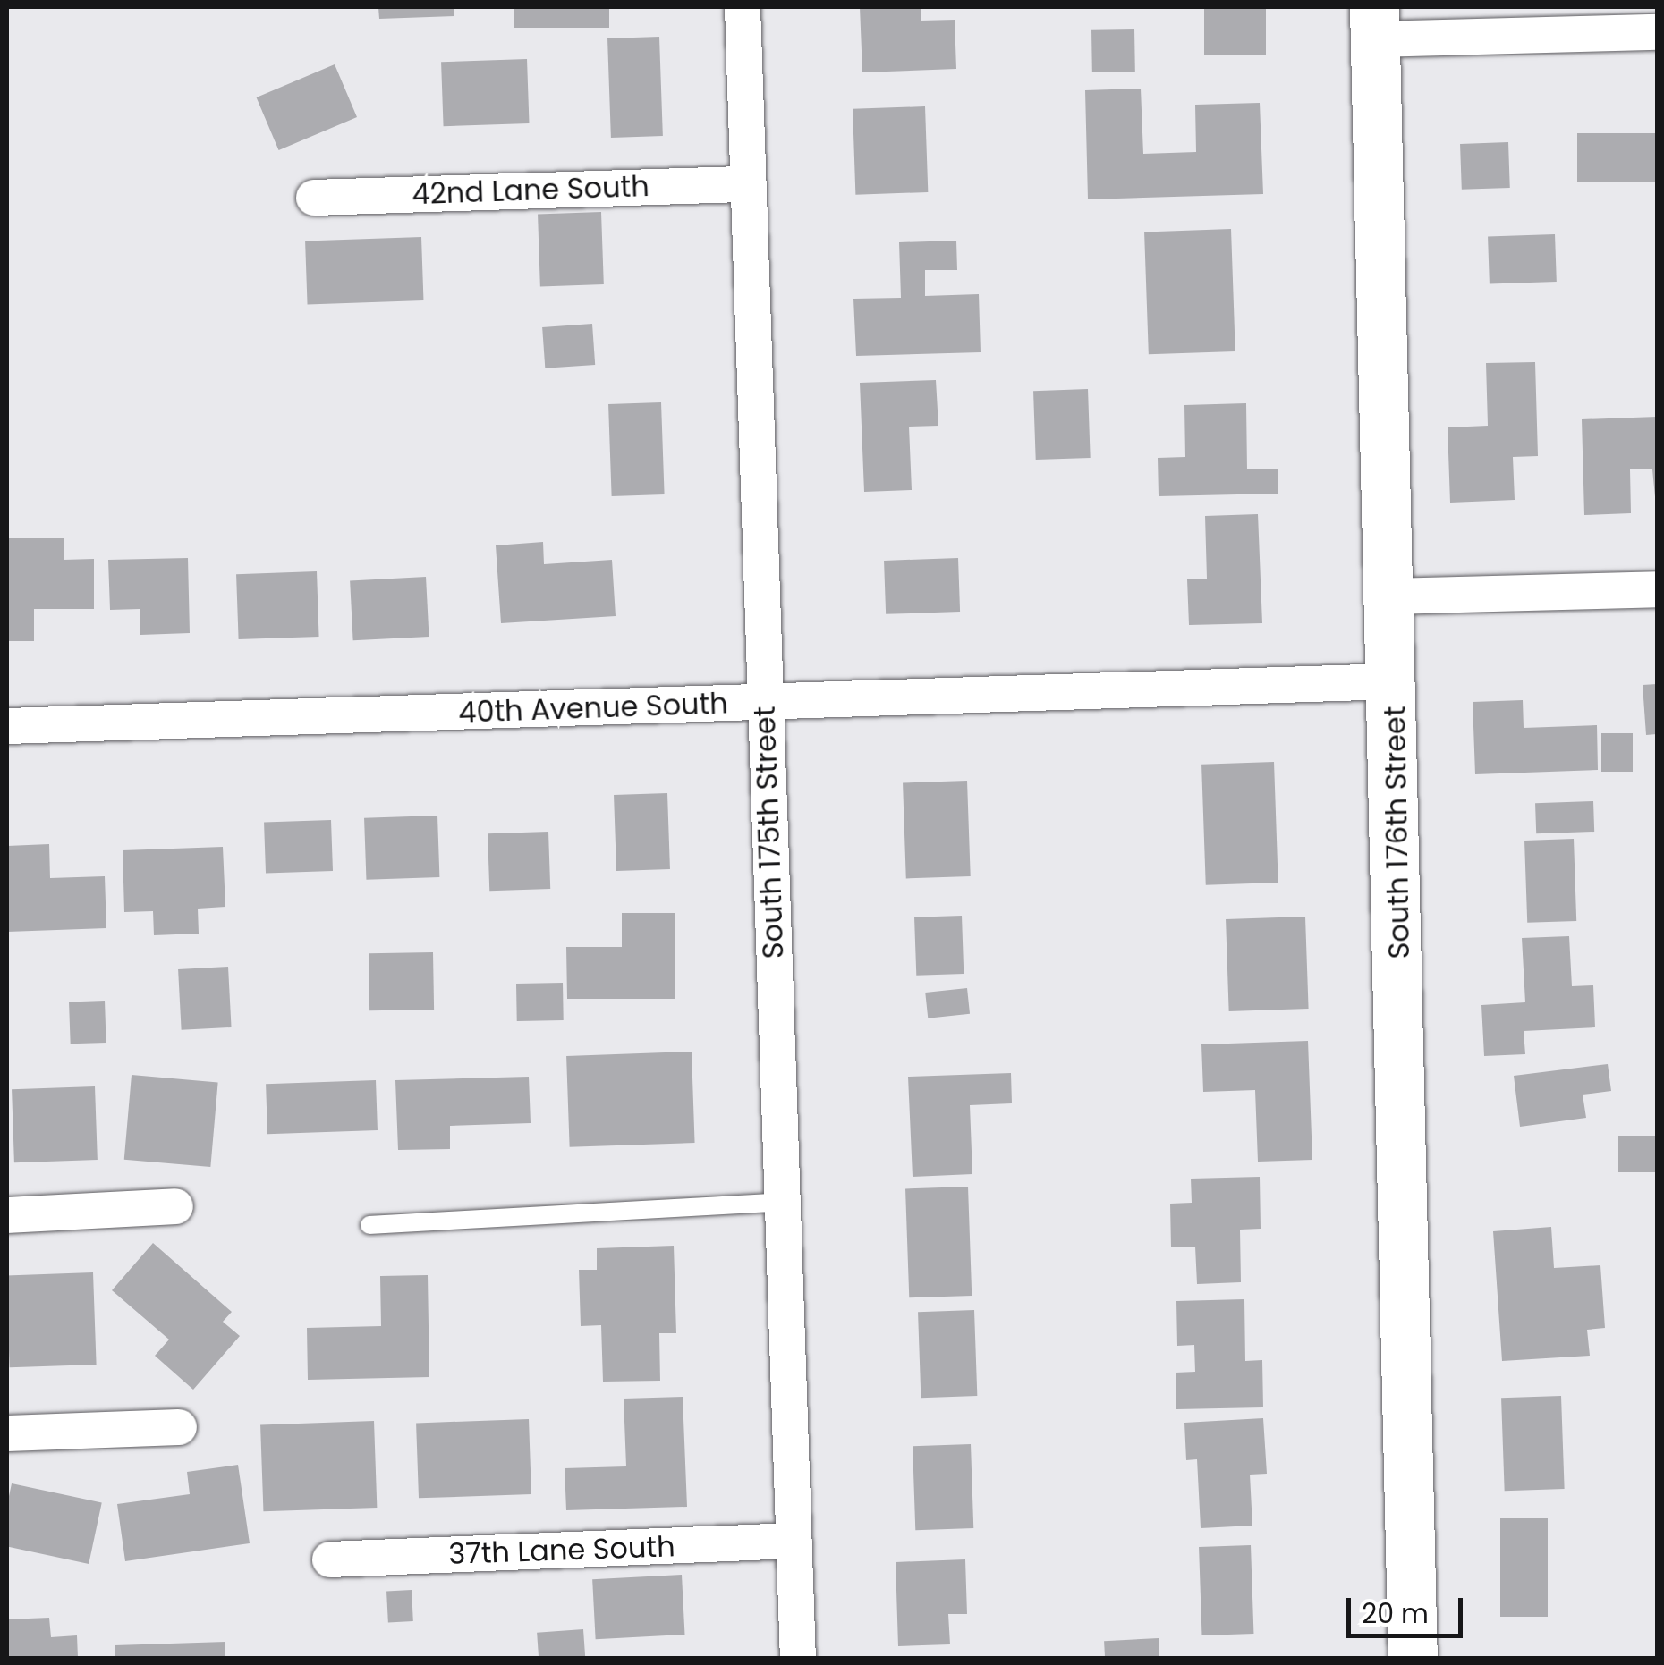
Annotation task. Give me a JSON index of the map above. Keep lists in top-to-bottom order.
{
  "streets": {
    "street": [
      "42nd Lane South",
      "40th Avenue South",
      "South 175th Street",
      "South 176th Street",
      "37th Lane South"
    ]
  },
  "crossings": [
    ["42nd Lane South", "South 175th Street"],
    ["40th Avenue South", "South 175th Street"],
    ["40th Avenue South", "South 176th Street"],
    ["South 175th Street", "37th Lane South"]
  ],
  "scale_bar": "20 m"
}
